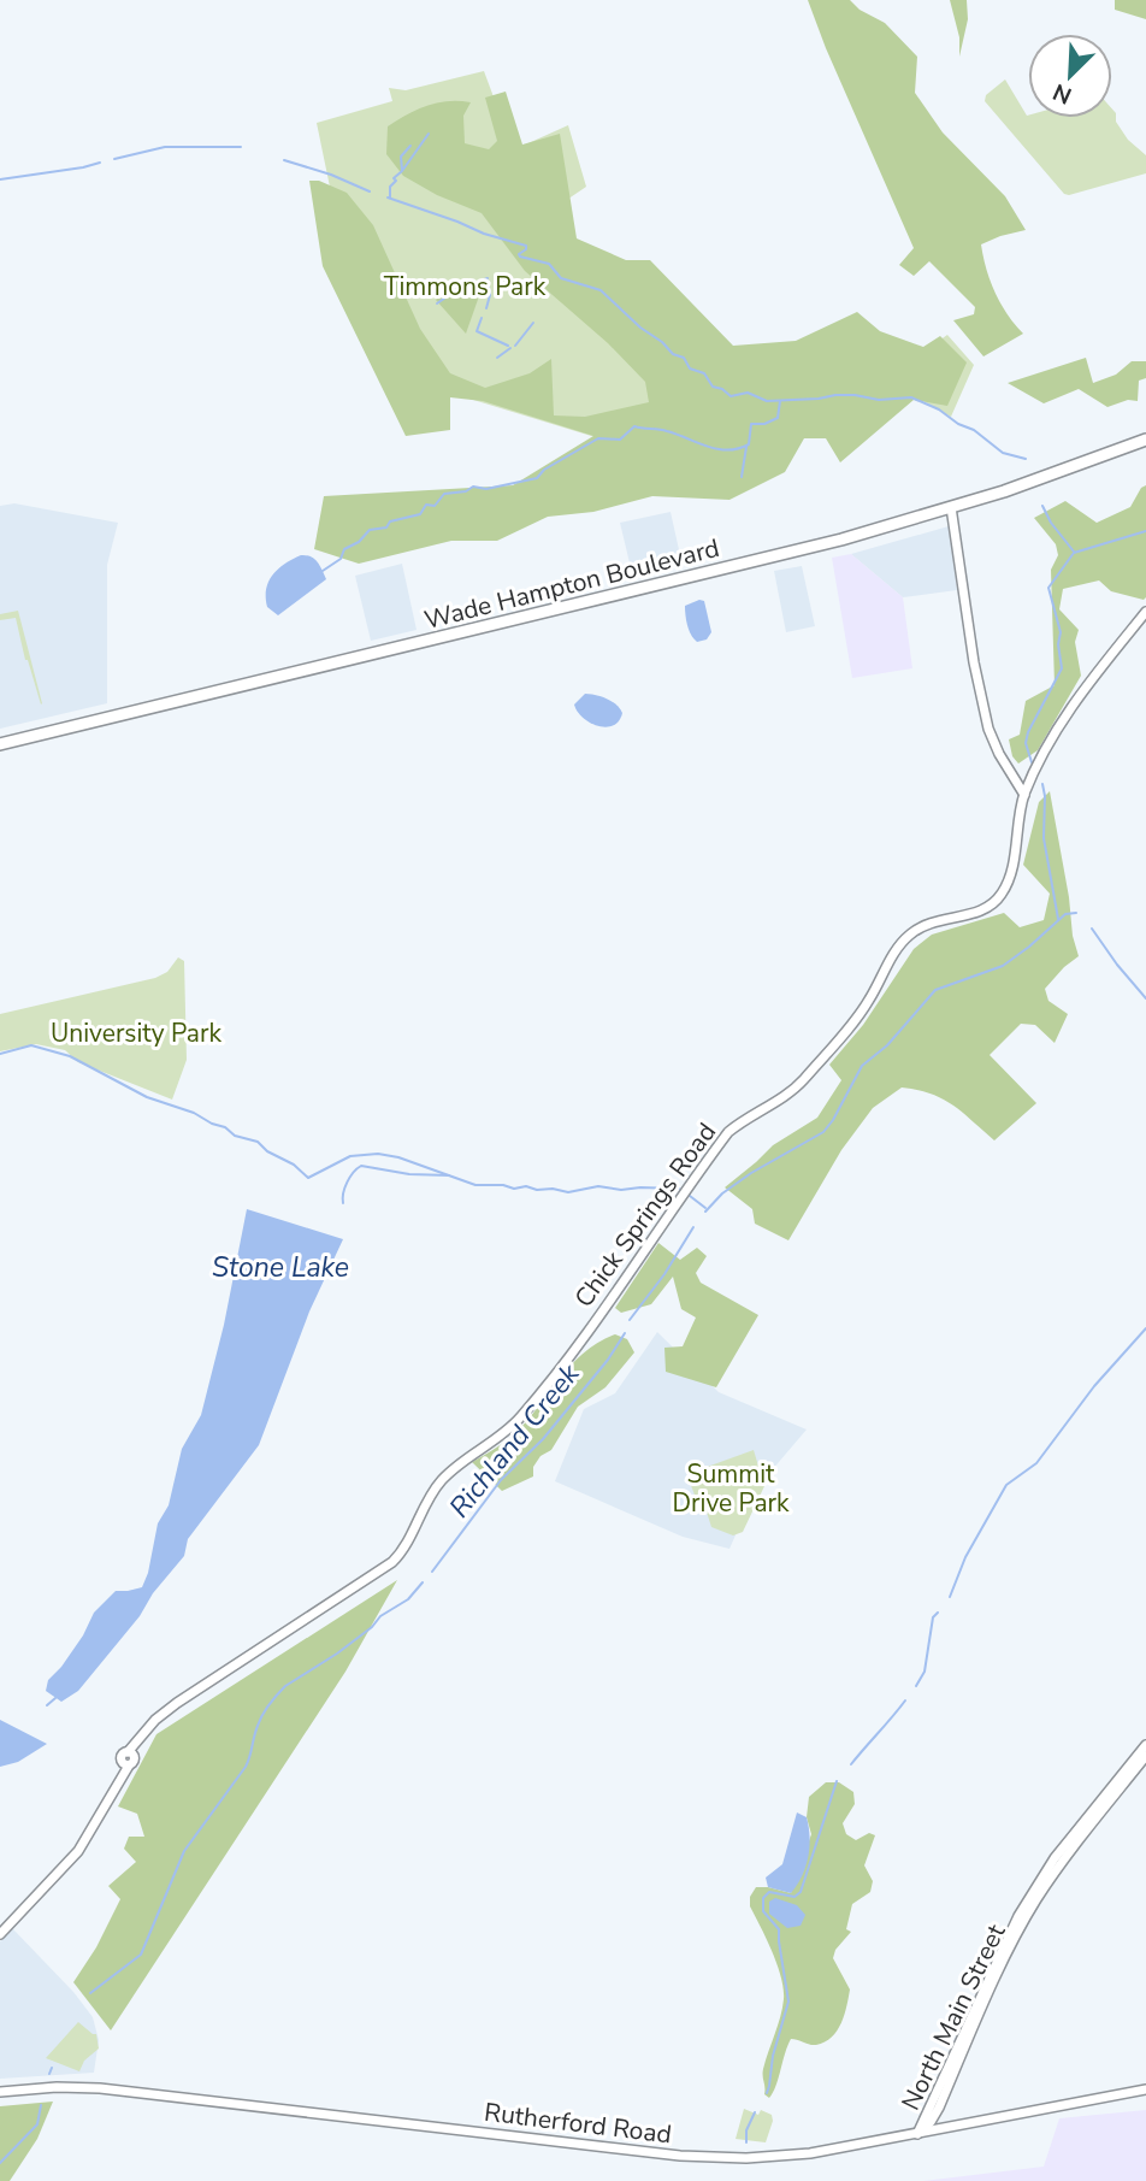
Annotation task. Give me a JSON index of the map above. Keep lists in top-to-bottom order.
{
  "streets": {
    "main road": ["Wade Hampton Boulevard"],
    "street": ["Chick Springs Road", "North Main Street", "Rutherford Road"]
  },
  "crossings": [
    ["North Main Street", "Rutherford Road"]
  ],
  "water": ["Stone Lake", "Richland Creek"],
  "parks": ["Timmons Park", "University Park", "Summit Drive Park"],
  "north": "bottom left"
}
